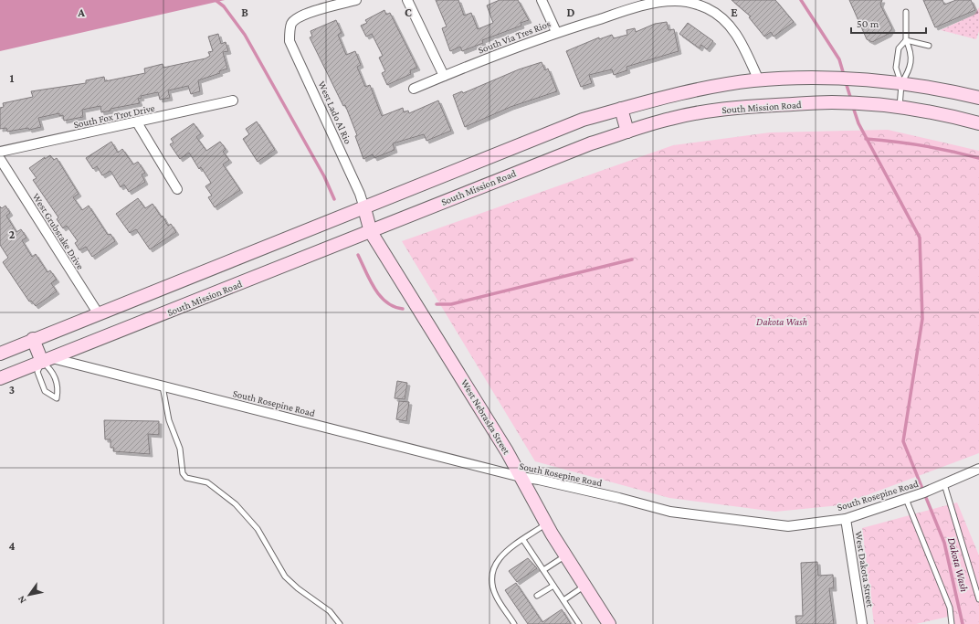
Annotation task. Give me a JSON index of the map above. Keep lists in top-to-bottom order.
{
  "streets": {
    "main road": ["South Mission Road", "West Nebraska Street"],
    "street": [
      "South Via Tres Rios",
      "West Lado Al Rio",
      "South Fox Trot Drive",
      "West Grubstake Drive",
      "South Rosepine Road",
      "West Dakota Street"
    ]
  },
  "crossings": [
    ["South Mission Road", "South Rosepine Road"],
    ["South Mission Road", "West Nebraska Street"],
    ["West Lado Al Rio", "West Nebraska Street"],
    ["South Rosepine Road", "West Nebraska Street"],
    ["South Rosepine Road", "West Dakota Street"]
  ],
  "water": ["Dakota Wash"],
  "parks": ["Dakota Wash"],
  "scale_bar": "50 m",
  "north": "bottom left",
  "grid": {
    "columns": [
      "A",
      "B",
      "C",
      "D",
      "E"
    ],
    "rows": [
      "1",
      "2",
      "3",
      "4"
    ]
  }
}
